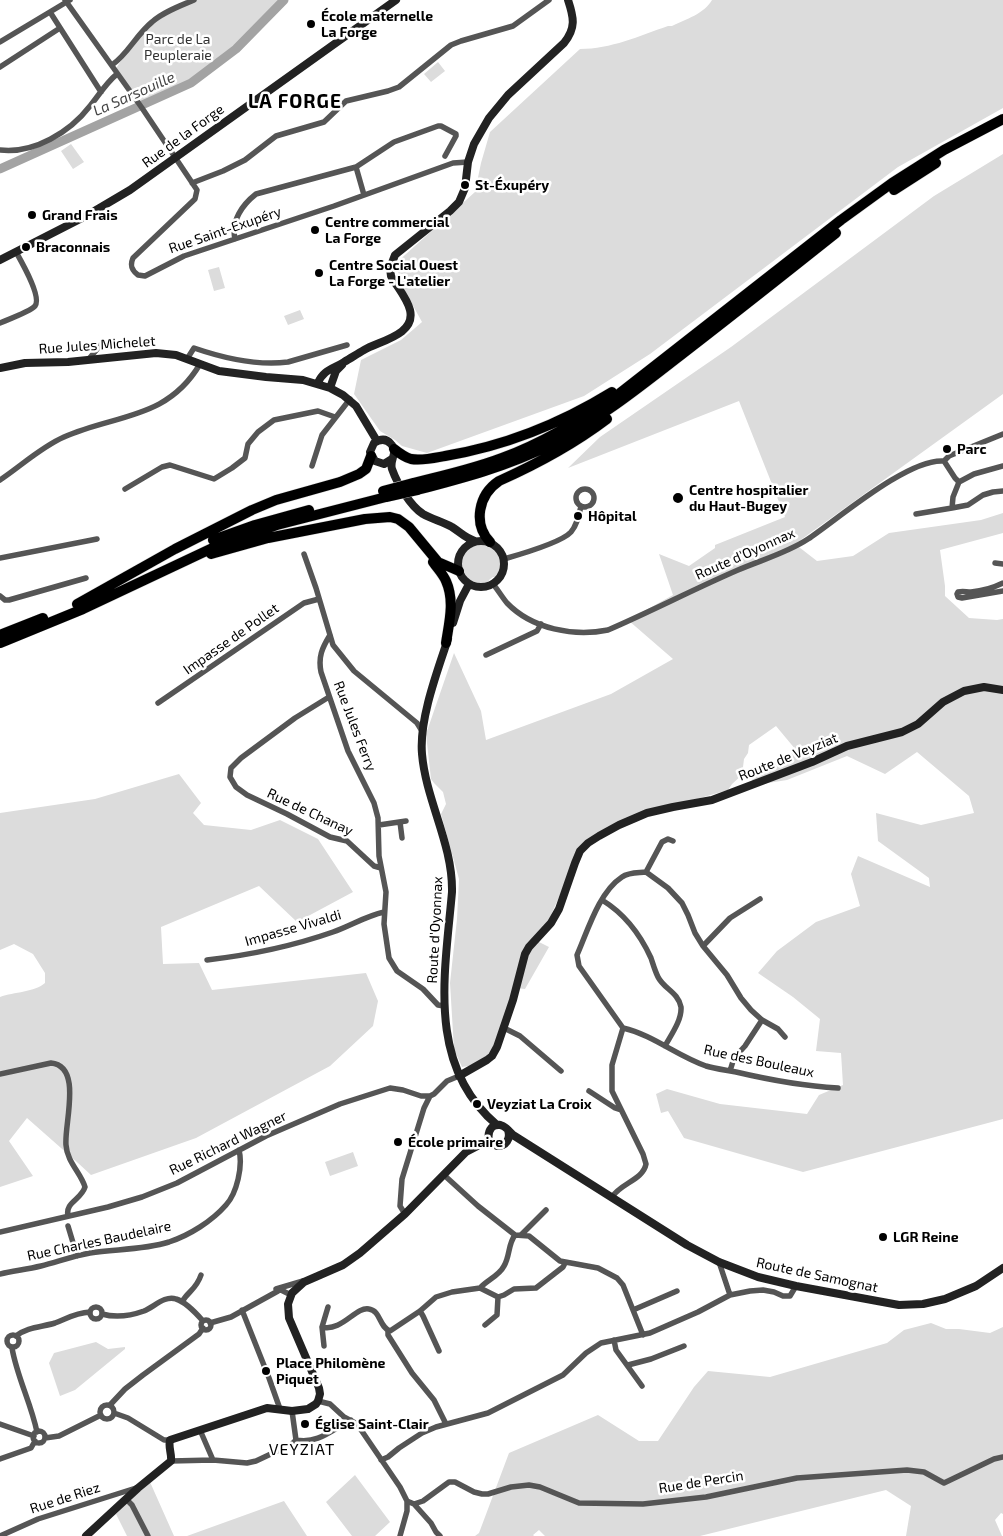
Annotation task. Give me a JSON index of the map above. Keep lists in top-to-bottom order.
{
  "streets": {
    "main road": [
      "Rue de la Forge",
      "Rue Jules Michelet",
      "Route d'Oyonnax",
      "Route de Veyziat",
      "Route de Samognat"
    ],
    "street": [
      "Rue Saint-Exupéry",
      "Impasse de Pollet",
      "Rue Jules Ferry",
      "Rue de Chanay",
      "Impasse Vivaldi",
      "Rue des Bouleaux",
      "Rue Richard Wagner",
      "Rue Charles Baudelaire",
      "Rue de Percin",
      "Rue de Riez"
    ]
  },
  "crossings": [
    ["Route d'Oyonnax", "Rue Jules Ferry"],
    ["Rue Jules Ferry", "Rue de Chanay"],
    ["Rue Jules Ferry", "Impasse Vivaldi"],
    ["Rue Richard Wagner", "Rue Charles Baudelaire"]
  ],
  "districts": ["LA FORGE", "VEYZIAT"],
  "water": ["La Sarsouille"],
  "parks": ["Parc de La Peupleraie"],
  "places": [
    "École maternelle La Forge",
    "St-Éxupéry",
    "Grand Frais",
    "Centre commercial La Forge",
    "Braconnais",
    "Centre Social Ouest La Forge - L'atelier",
    "Parc",
    "Centre hospitalier du Haut-Bugey",
    "Hôpital",
    "Veyziat La Croix",
    "École primaire",
    "LGR Reine",
    "Place Philomène Piquet",
    "Église Saint-Clair"
  ]
}
